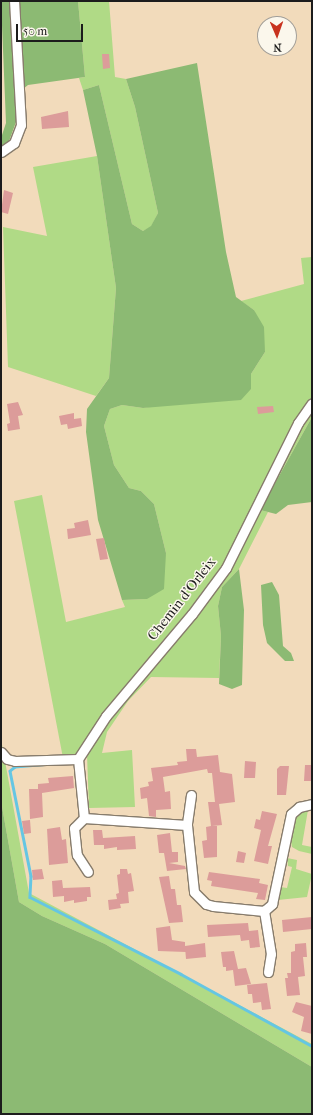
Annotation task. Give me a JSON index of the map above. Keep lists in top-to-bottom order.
{
  "streets": {
    "street": ["Chemin d'Orleix"]
  },
  "scale_bar": "50 m",
  "north": "bottom"
}
